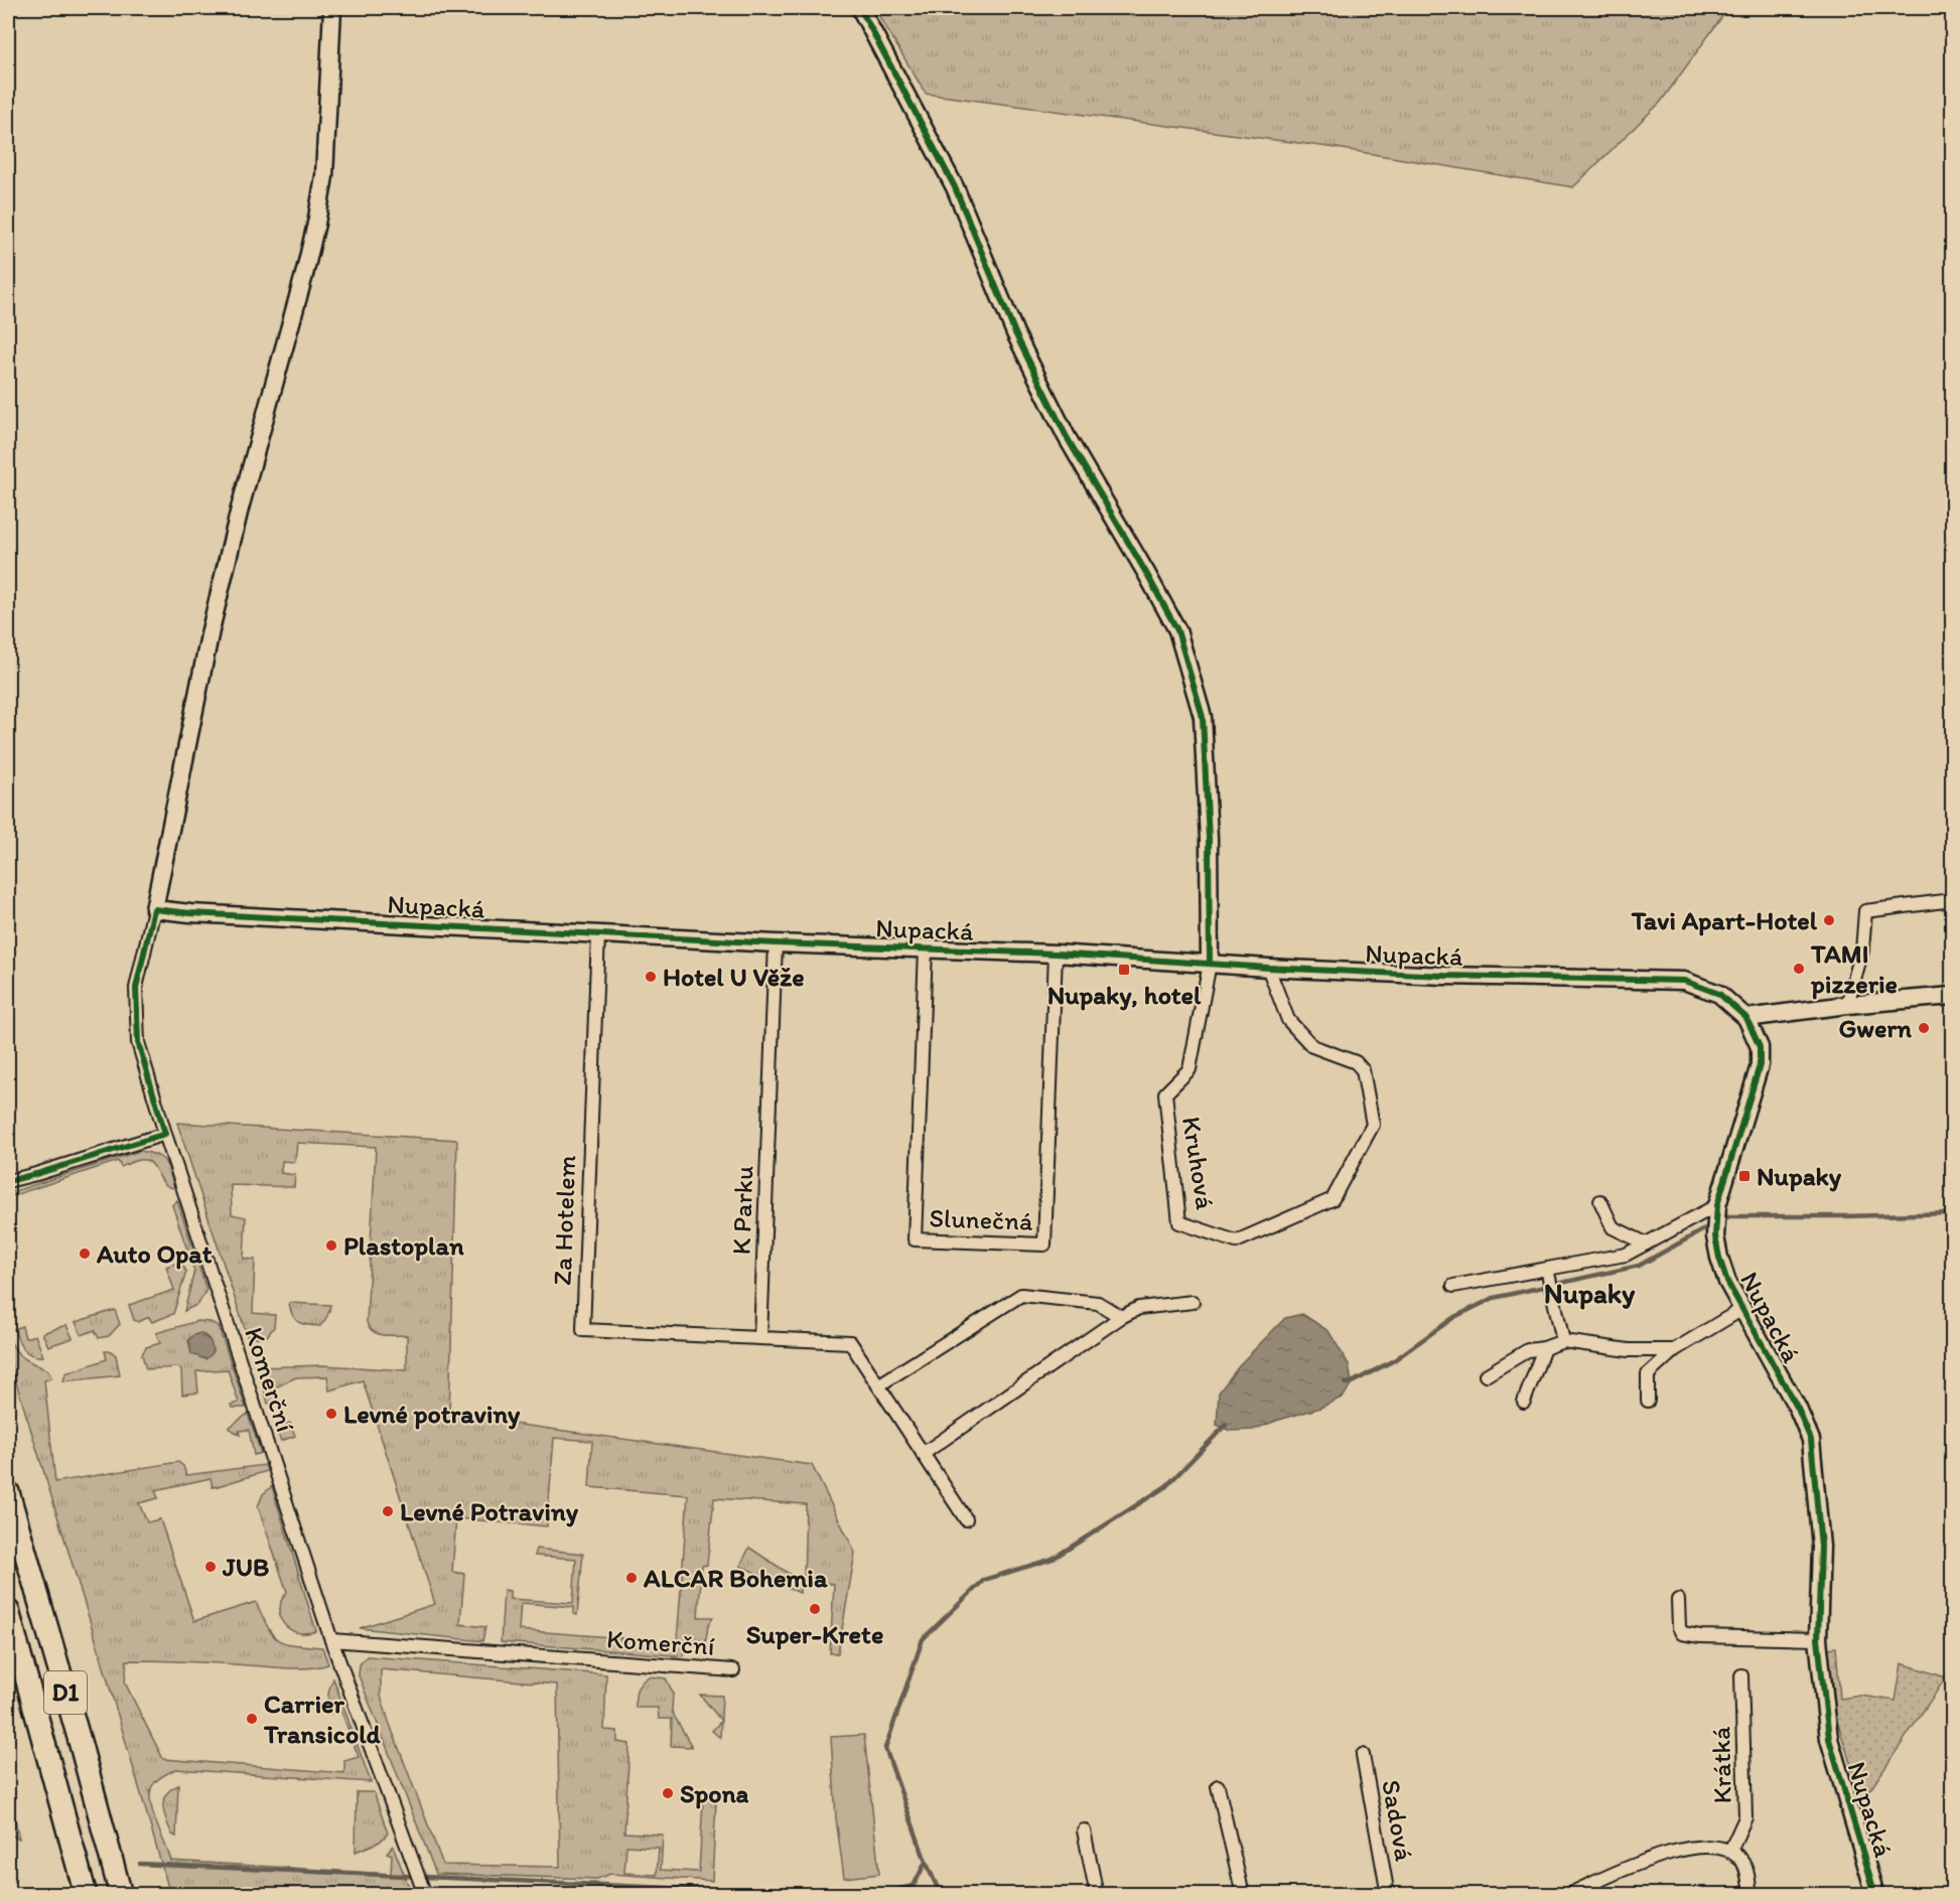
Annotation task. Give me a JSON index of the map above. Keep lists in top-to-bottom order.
{
  "streets": {
    "highway": ["D1"],
    "street": [
      "Nupacká",
      "Kruhová",
      "K Parku",
      "Slunečná",
      "Za Hotelem",
      "Komerční",
      "Krátká",
      "Sadová"
    ]
  },
  "crossings": [
    ["Nupacká", "Kruhová"],
    ["Nupacká", "K Parku"],
    ["Nupacká", "Slunečná"],
    ["Nupacká", "Za Hotelem"],
    ["Nupacká", "Komerční"],
    ["K Parku", "Za Hotelem"]
  ],
  "districts": ["Nupaky"],
  "places": {
    "other": [
      "Tavi Apart-Hotel",
      "TAMI pizzerie",
      "Hotel U Věže",
      "Gwern",
      "Plastoplan",
      "Auto Opat",
      "Levné potraviny",
      "Levné Potraviny",
      "JUB",
      "ALCAR Bohemia",
      "Super-Krete",
      "Carrier Transicold",
      "Spona"
    ],
    "transit": ["Nupaky, hotel", "Nupaky"]
  }
}
